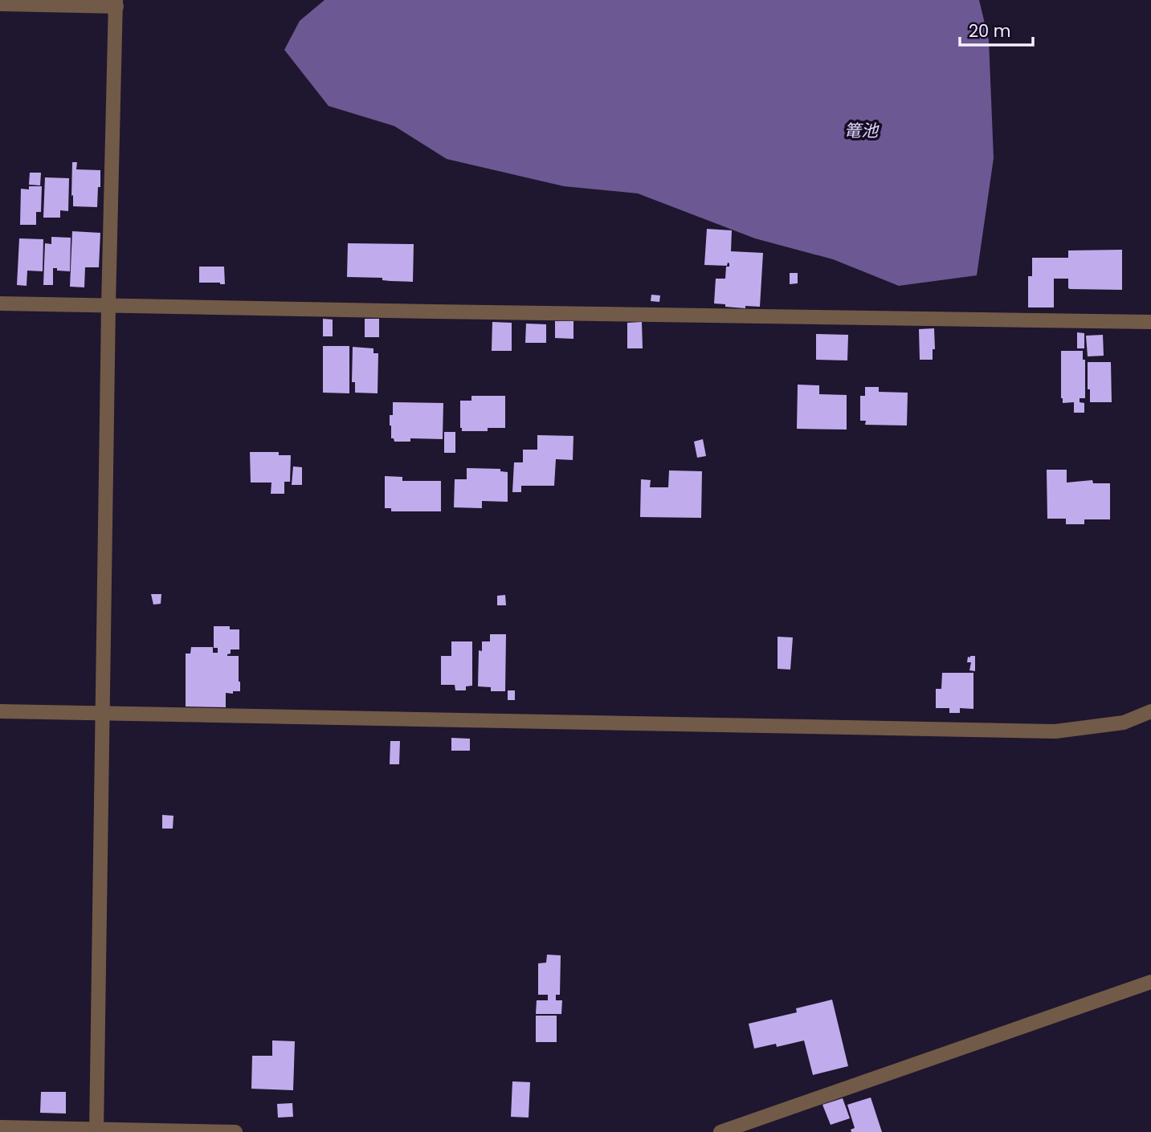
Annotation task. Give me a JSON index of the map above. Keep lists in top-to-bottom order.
{
  "water": ["篭池"],
  "scale_bar": "20 m"
}
